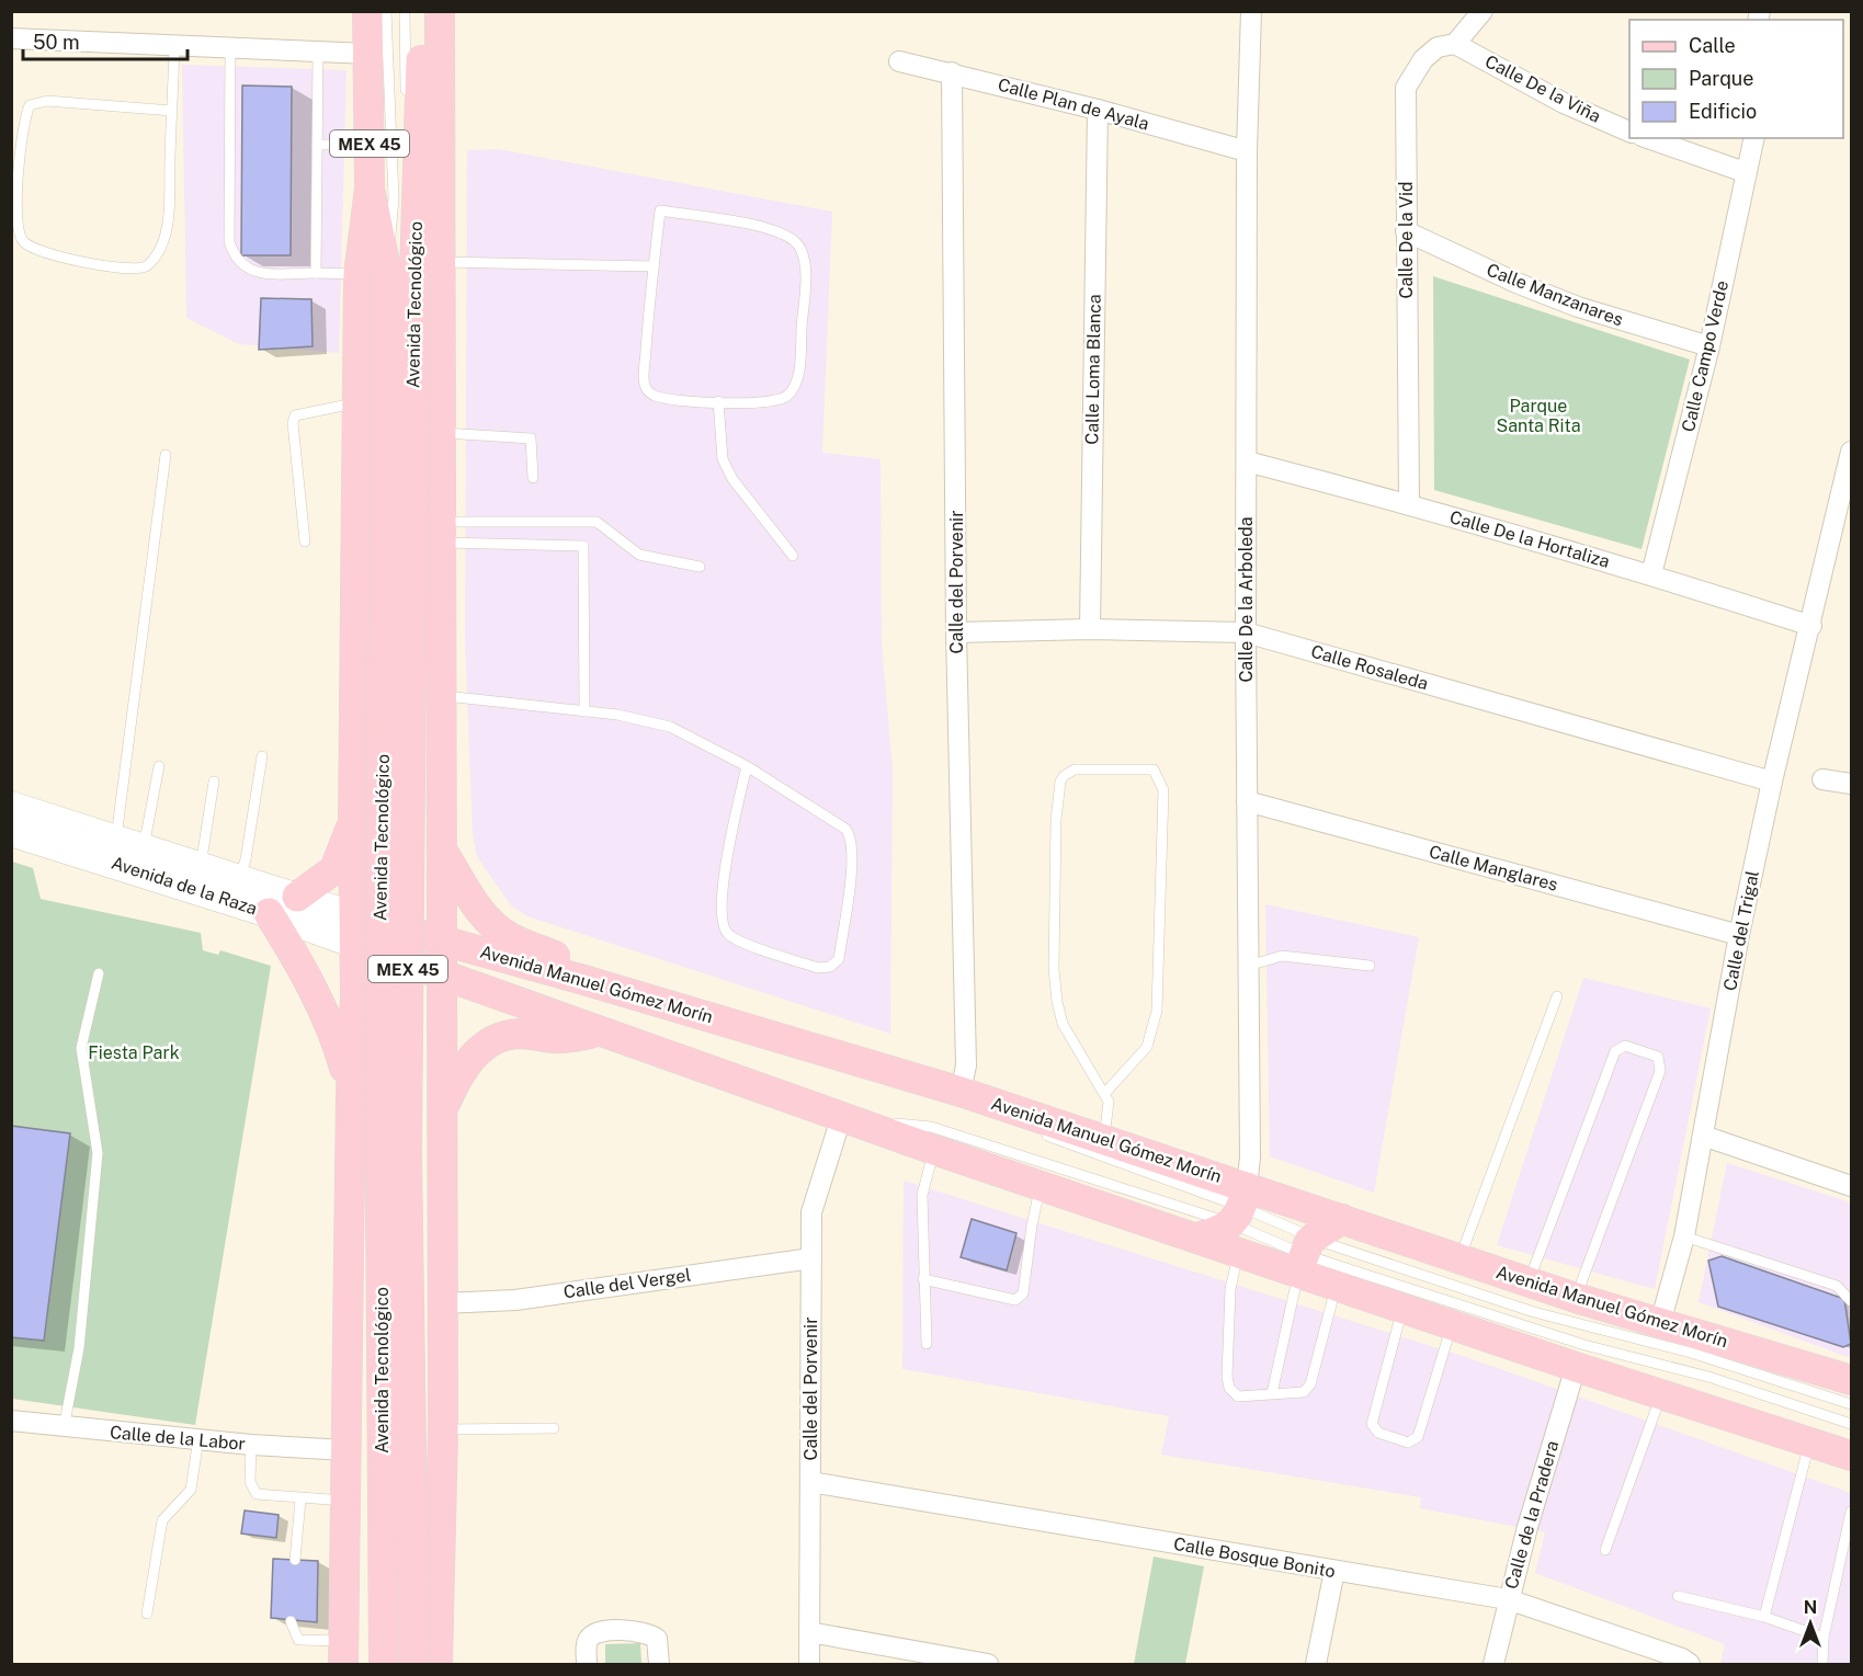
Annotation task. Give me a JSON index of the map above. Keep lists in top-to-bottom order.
{
  "streets": {
    "main road": [
      "MEX 45",
      "Avenida Tecnológico",
      "Avenida de la Raza",
      "Avenida Manuel Gómez Morín"
    ],
    "street": [
      "Calle De la Viña",
      "Calle Plan de Ayala",
      "Calle De la Vid",
      "Calle Manzanares",
      "Calle Campo Verde",
      "Calle Loma Blanca",
      "Calle De la Hortaliza",
      "Calle del Porvenir",
      "Calle De la Arboleda",
      "Calle Rosaleda",
      "Calle Manglares",
      "Calle del Trigal",
      "Calle del Vergel",
      "Calle de la Labor",
      "Calle de la Pradera",
      "Calle Bosque Bonito"
    ]
  },
  "crossings": [
    ["Calle De la Viña", "Calle De la Vid"],
    ["Calle Plan de Ayala", "Calle Loma Blanca"],
    ["Calle Plan de Ayala", "Calle del Porvenir"],
    ["Calle Plan de Ayala", "Calle De la Arboleda"],
    ["Calle De la Vid", "Calle Manzanares"],
    ["Calle De la Vid", "Calle De la Hortaliza"],
    ["Calle Manzanares", "Calle Campo Verde"],
    ["Calle Campo Verde", "Calle De la Hortaliza"],
    ["Calle Loma Blanca", "Calle Rosaleda"],
    ["Calle De la Hortaliza", "Calle De la Arboleda"],
    ["Calle De la Hortaliza", "Calle del Trigal"],
    ["Calle del Porvenir", "Calle Rosaleda"],
    ["Calle del Porvenir", "Avenida Manuel Gómez Morín"],
    ["Calle del Porvenir", "Calle del Vergel"],
    ["Calle del Porvenir", "Calle Bosque Bonito"],
    ["Calle De la Arboleda", "Calle Rosaleda"],
    ["Calle De la Arboleda", "Calle Manglares"],
    ["Calle De la Arboleda", "Avenida Manuel Gómez Morín"],
    ["Calle Rosaleda", "Calle del Trigal"],
    ["Calle Manglares", "Calle del Trigal"],
    ["Avenida de la Raza", "Avenida Manuel Gómez Morín"],
    ["Calle del Trigal", "Avenida Manuel Gómez Morín"],
    ["Avenida Manuel Gómez Morín", "Calle de la Pradera"],
    ["Calle de la Pradera", "Calle Bosque Bonito"]
  ],
  "parks": ["Parque Santa Rita", "Fiesta Park"],
  "legend": ["Calle", "Parque", "Edificio"],
  "scale_bar": "50 m",
  "north": "top"
}
